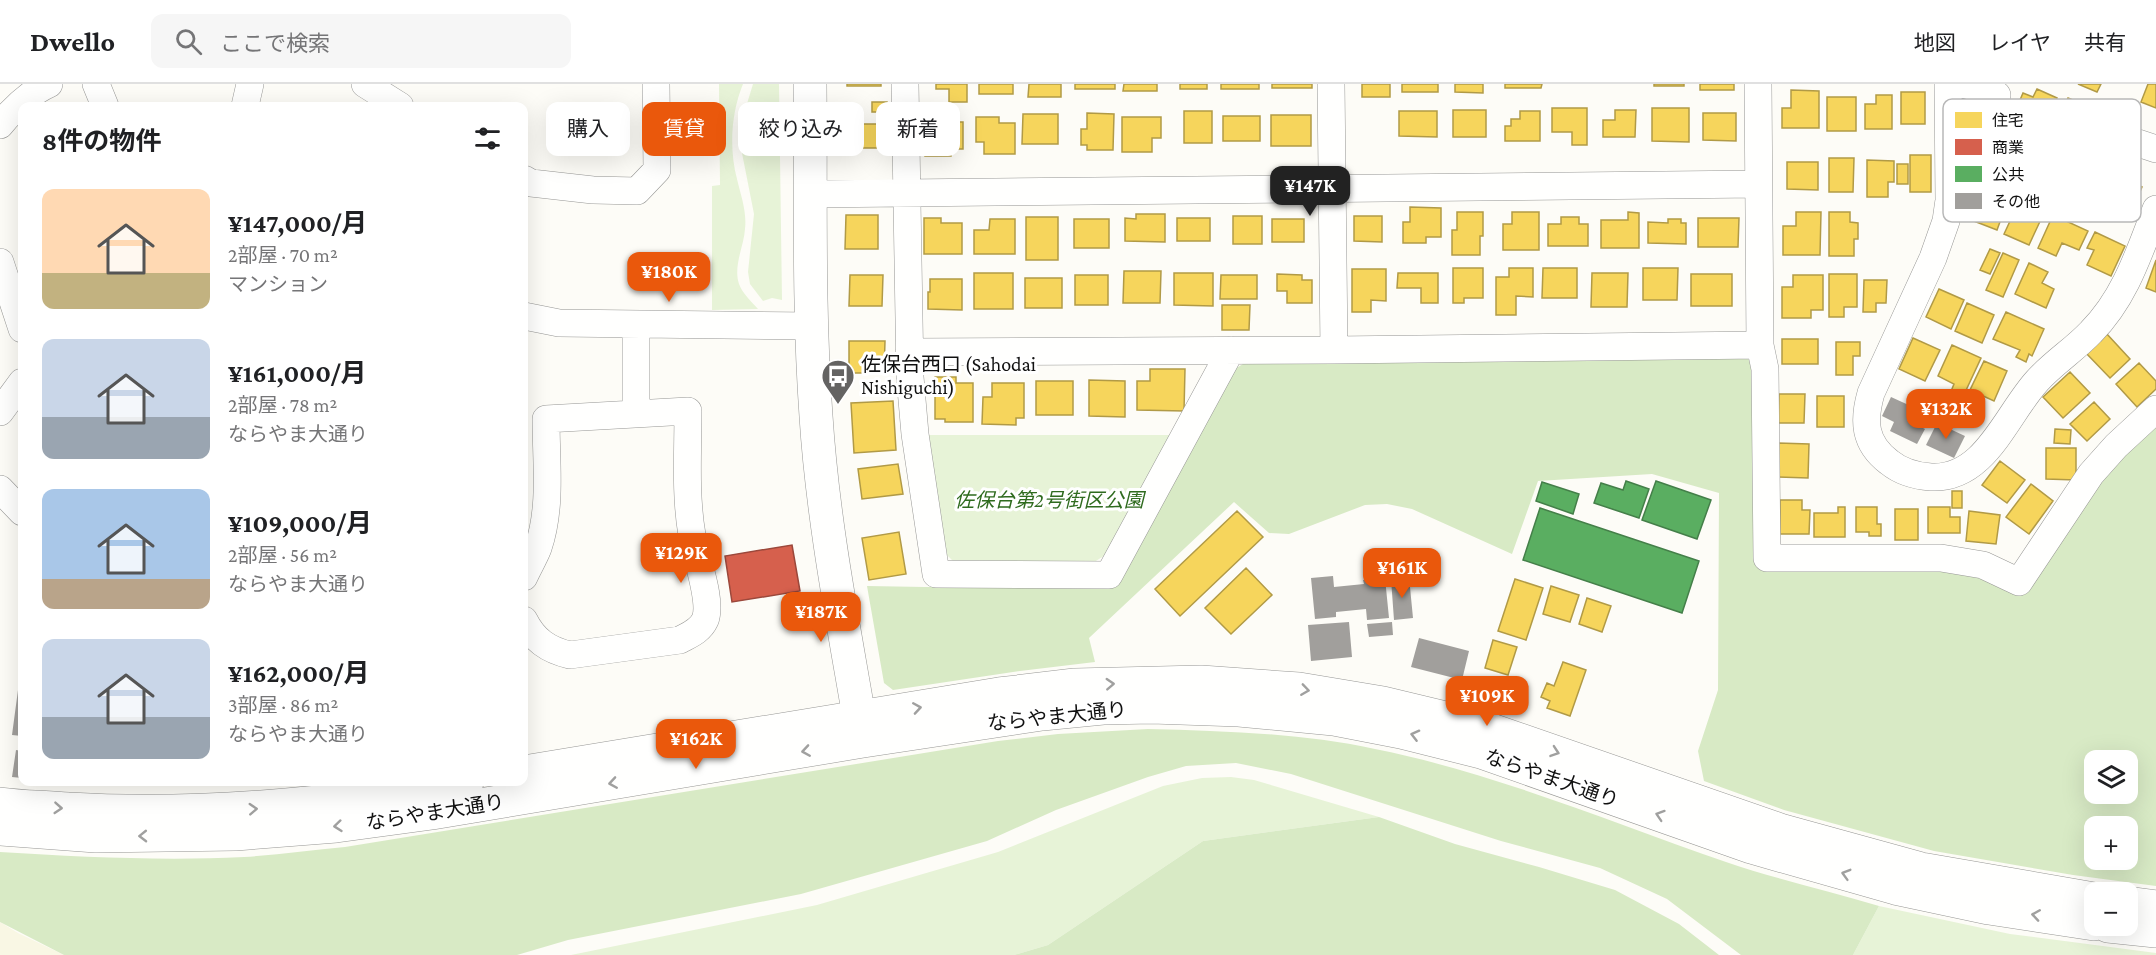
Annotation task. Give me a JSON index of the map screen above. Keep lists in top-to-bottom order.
{
  "streets": {
    "street": ["ならやま大通り"]
  },
  "parks": ["佐保台第2号街区公園"],
  "places": {
    "bus stop": ["佐保台西口 (Sahodai Nishiguchi)"]
  },
  "legend": [
    "住宅",
    "商業",
    "公共",
    "その他"
  ],
  "page": {
    "header": "Dwello",
    "search": "ここで検索",
    "nav": ["地図", "レイヤ", "共有"],
    "chip": [
      "購入",
      "賃貸",
      "絞り込み",
      "新着"
    ],
    "heading": "8件の物件",
    "price": [
      "¥147K",
      "¥180K",
      "¥132K",
      "¥129K",
      "¥161K",
      "¥187K",
      "¥109K",
      "¥162K"
    ],
    "list": [
      {
        "name": "¥147,000/月",
        "note": "2部屋 · 70 m² · マンション"
      },
      {
        "name": "¥161,000/月",
        "note": "2部屋 · 78 m² · ならやま大通り"
      },
      {
        "name": "¥109,000/月",
        "note": "2部屋 · 56 m² · ならやま大通り"
      },
      {
        "name": "¥162,000/月",
        "note": "3部屋 · 86 m² · ならやま大通り"
      }
    ],
    "map_buttons": ["+", "−"]
  }
}
